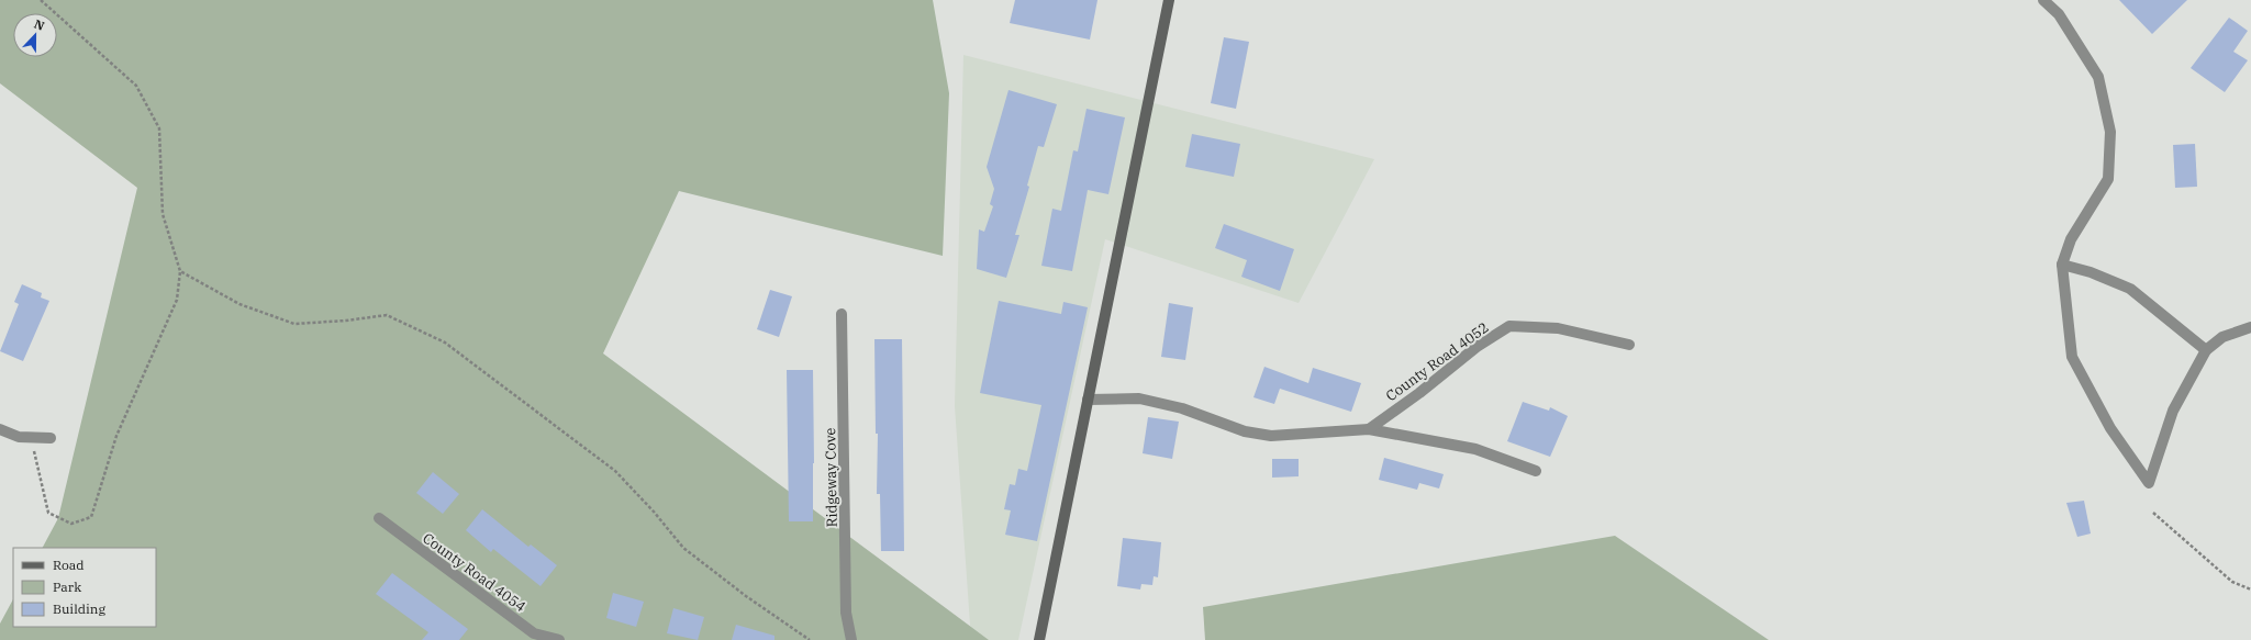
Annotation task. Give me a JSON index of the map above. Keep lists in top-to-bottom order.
{
  "streets": {
    "street": ["County Road 4052", "Ridgeway Cove", "County Road 4054"]
  },
  "legend": ["Road", "Park", "Building"],
  "north": "top"
}
